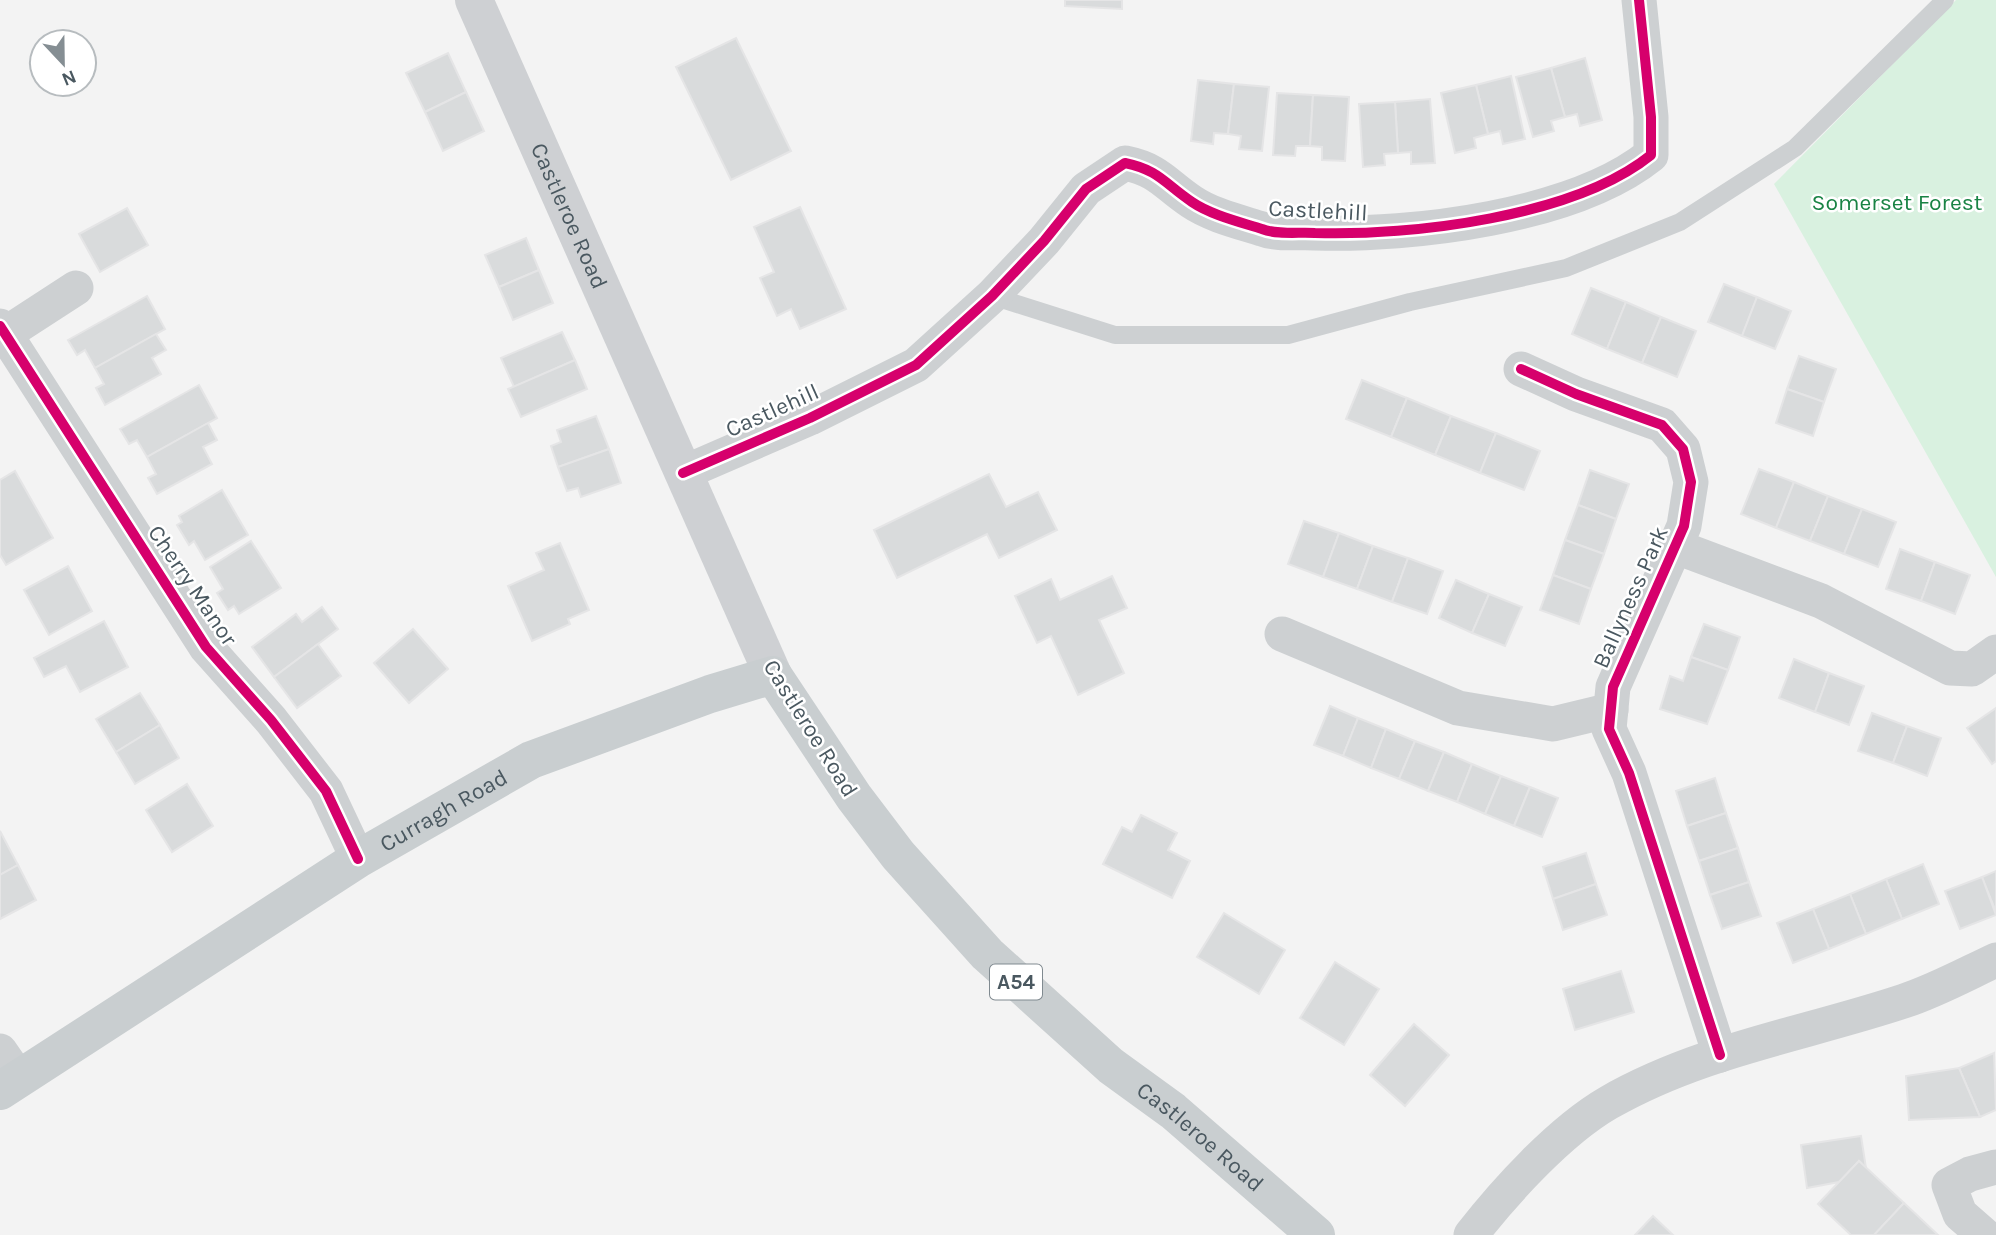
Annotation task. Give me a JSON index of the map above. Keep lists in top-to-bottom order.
{
  "streets": {
    "main road": ["Castleroe Road", "Curragh Road", "A54"],
    "street": ["Castlehill", "Cherry Manor", "Ballyness Park"]
  },
  "crossings": [
    ["Castlehill", "Castleroe Road"],
    ["Castleroe Road", "Curragh Road"],
    ["Cherry Manor", "Curragh Road"]
  ],
  "parks": ["Somerset Forest"],
  "north": "bottom"
}
